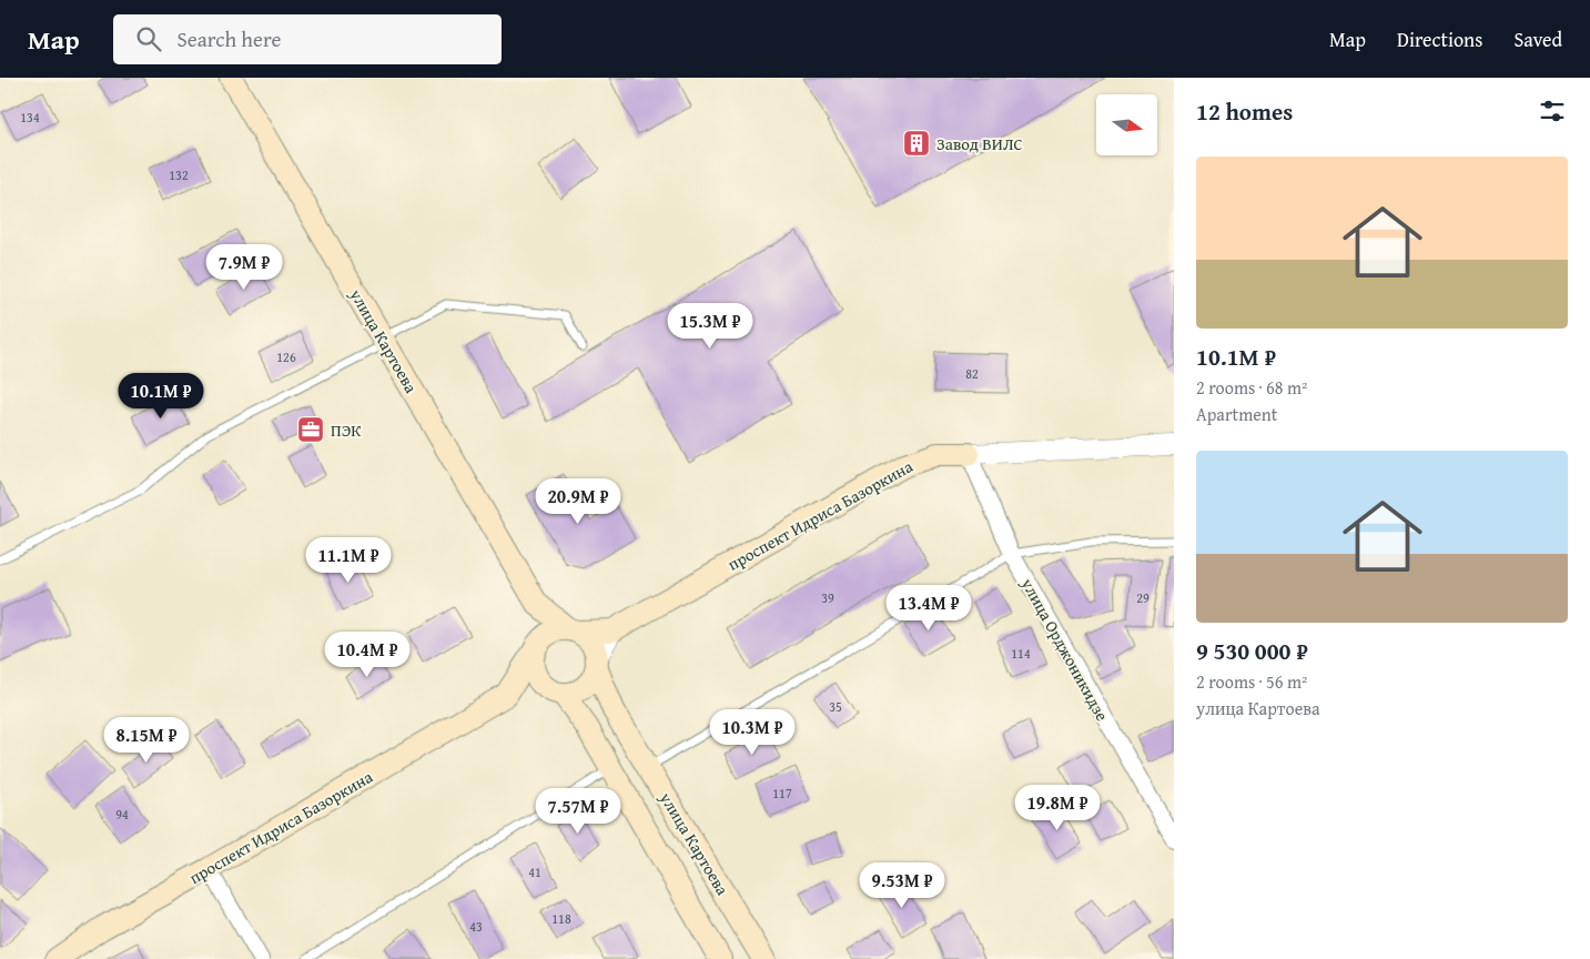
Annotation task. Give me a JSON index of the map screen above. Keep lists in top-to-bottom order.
{
  "streets": {
    "main road": ["улица Картоева", "проспект Идриса Базоркина"],
    "street": ["улица Орджоникидзе"]
  },
  "crossings": [
    ["улица Картоева", "проспект Идриса Базоркина"],
    ["проспект Идриса Базоркина", "улица Орджоникидзе"]
  ],
  "places": {
    "building": ["Завод ВИЛС"],
    "office": ["ПЭК"]
  },
  "house_numbers": [
    "134",
    "132",
    "126",
    "82",
    "39",
    "29",
    "114",
    "35",
    "117",
    "94",
    "41",
    "118",
    "43"
  ],
  "north": "right",
  "page": {
    "header": "Map",
    "search": "Search here",
    "nav": ["Map", "Directions", "Saved"],
    "heading": "12 homes",
    "list": [
      {
        "name": "10.1M ₽",
        "note": "2 rooms · 68 m² · Apartment"
      },
      {
        "name": "9 530 000 ₽",
        "note": "2 rooms · 56 m² · улица Картоева"
      }
    ],
    "price": [
      "7.9M ₽",
      "15.3M ₽",
      "10.1M ₽",
      "20.9M ₽",
      "11.1M ₽",
      "13.4M ₽",
      "10.4M ₽",
      "10.3M ₽",
      "8.15M ₽",
      "19.8M ₽",
      "7.57M ₽",
      "9.53M ₽"
    ]
  }
}
